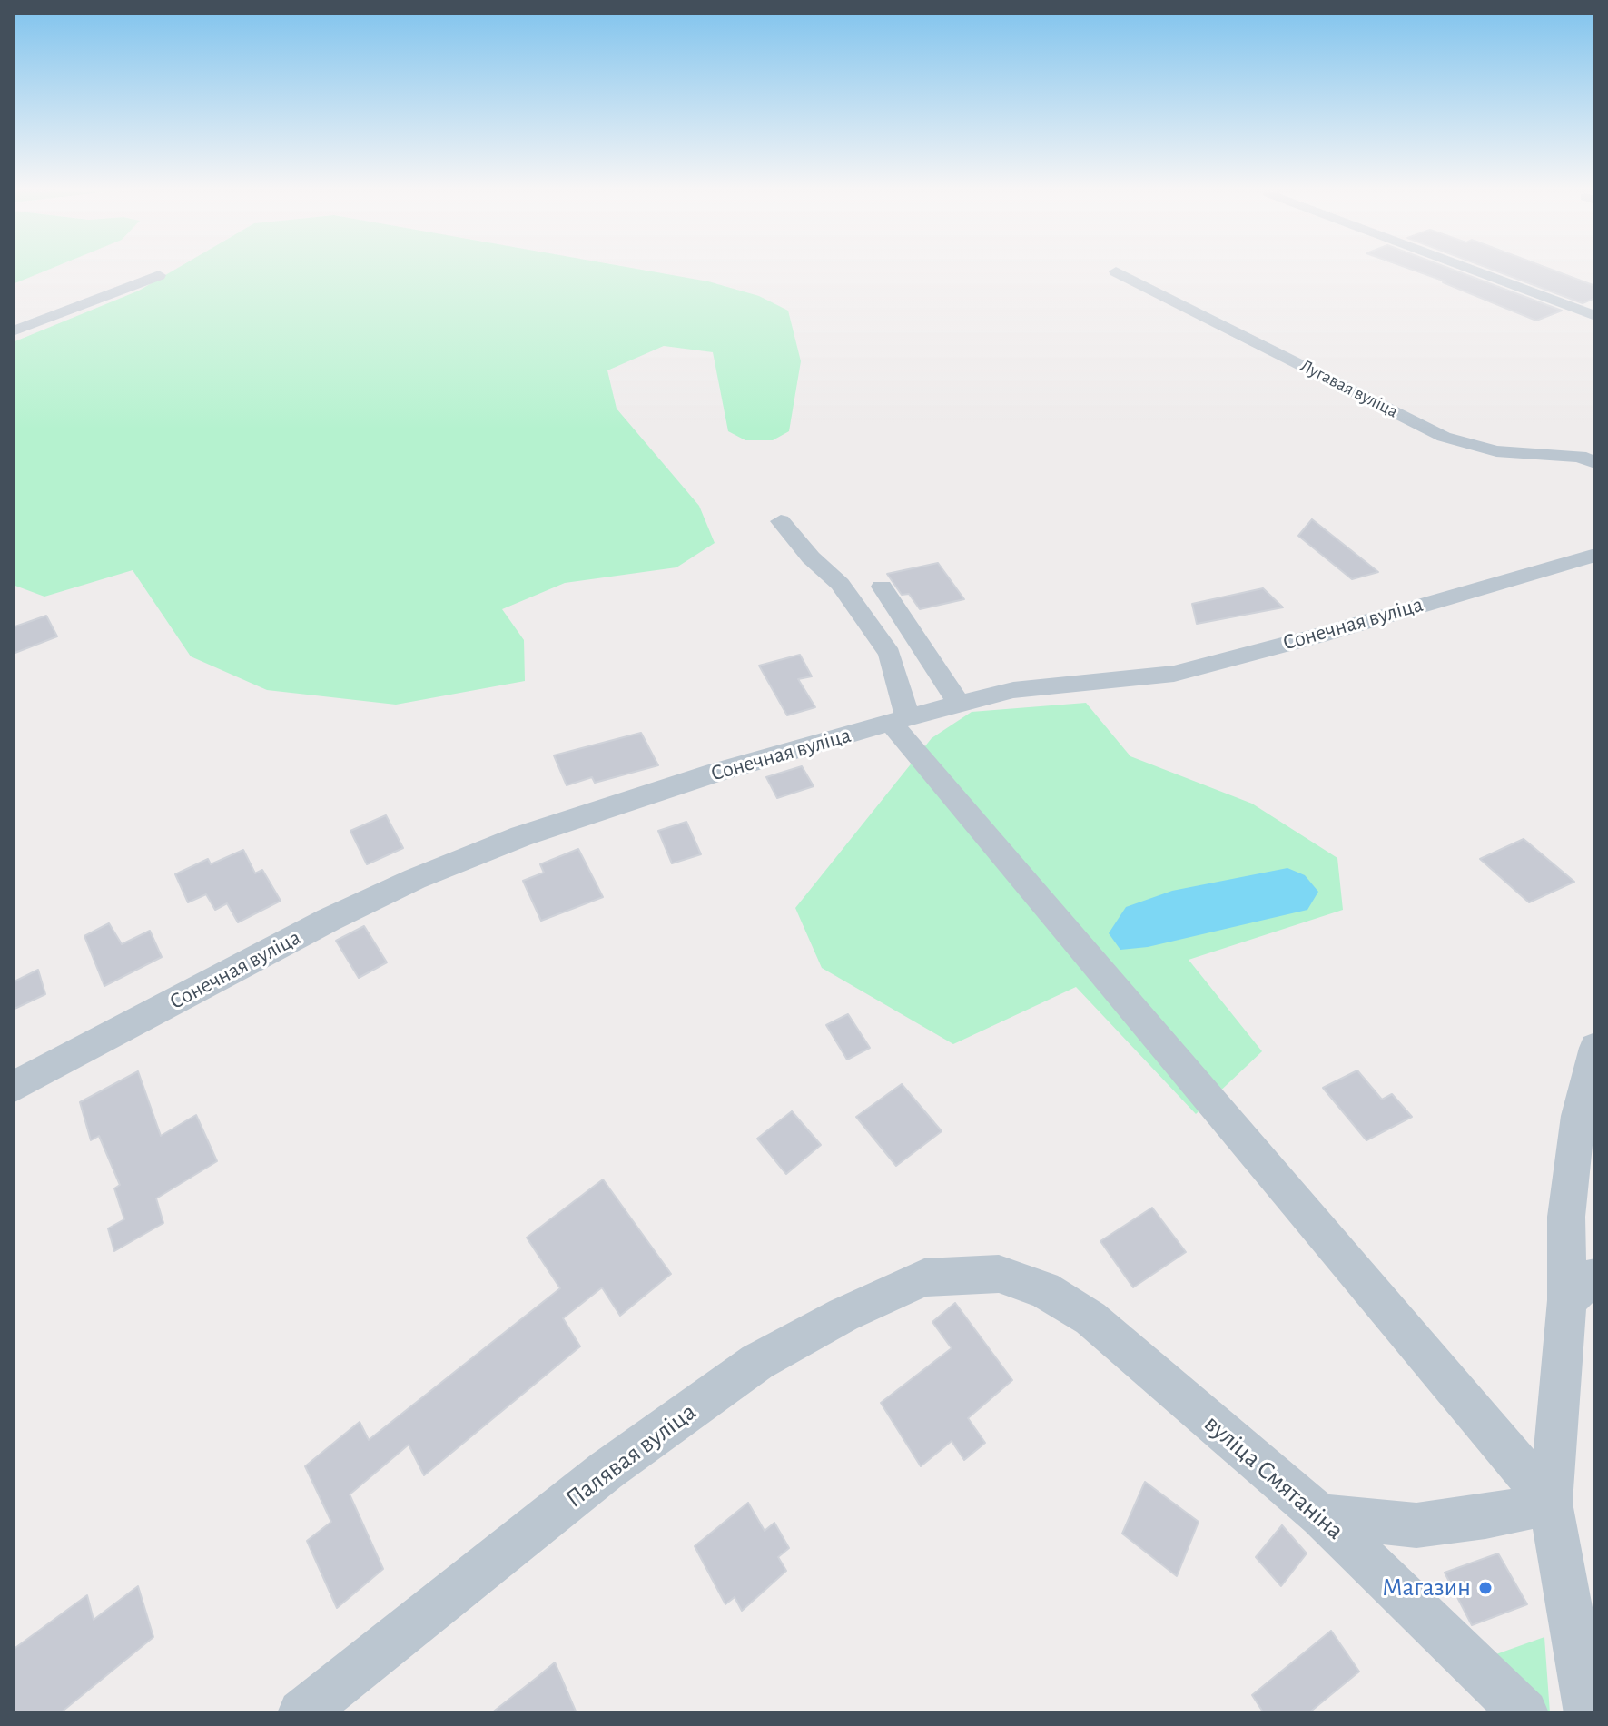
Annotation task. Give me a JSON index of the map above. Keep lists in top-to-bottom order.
{
  "streets": {
    "street": [
      "Лугавая вуліца",
      "Сонечная вуліца",
      "Палявая вуліца",
      "вуліца Смятаніна"
    ]
  },
  "crossings": [
    ["Палявая вуліца", "вуліца Смятаніна"]
  ],
  "places": ["Магазин"]
}
